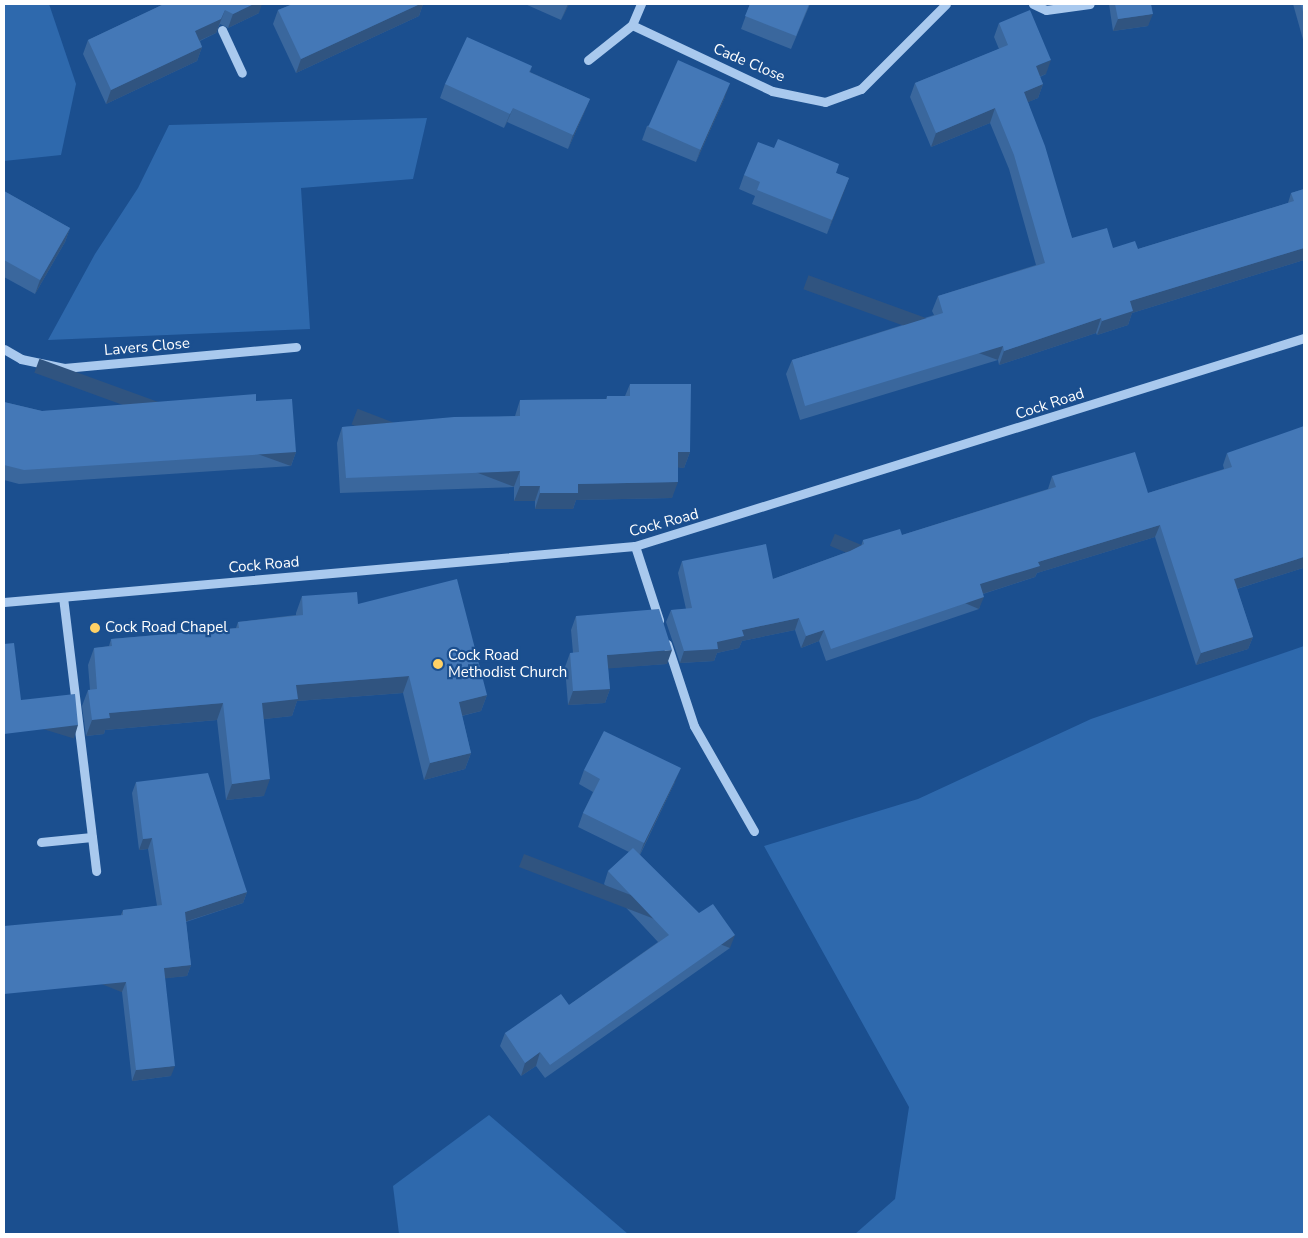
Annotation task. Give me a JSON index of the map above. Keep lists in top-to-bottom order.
{
  "streets": {
    "street": ["Cade Close", "Lavers Close", "Cock Road"]
  },
  "places": ["Cock Road Chapel", "Cock Road Methodist Church"]
}
